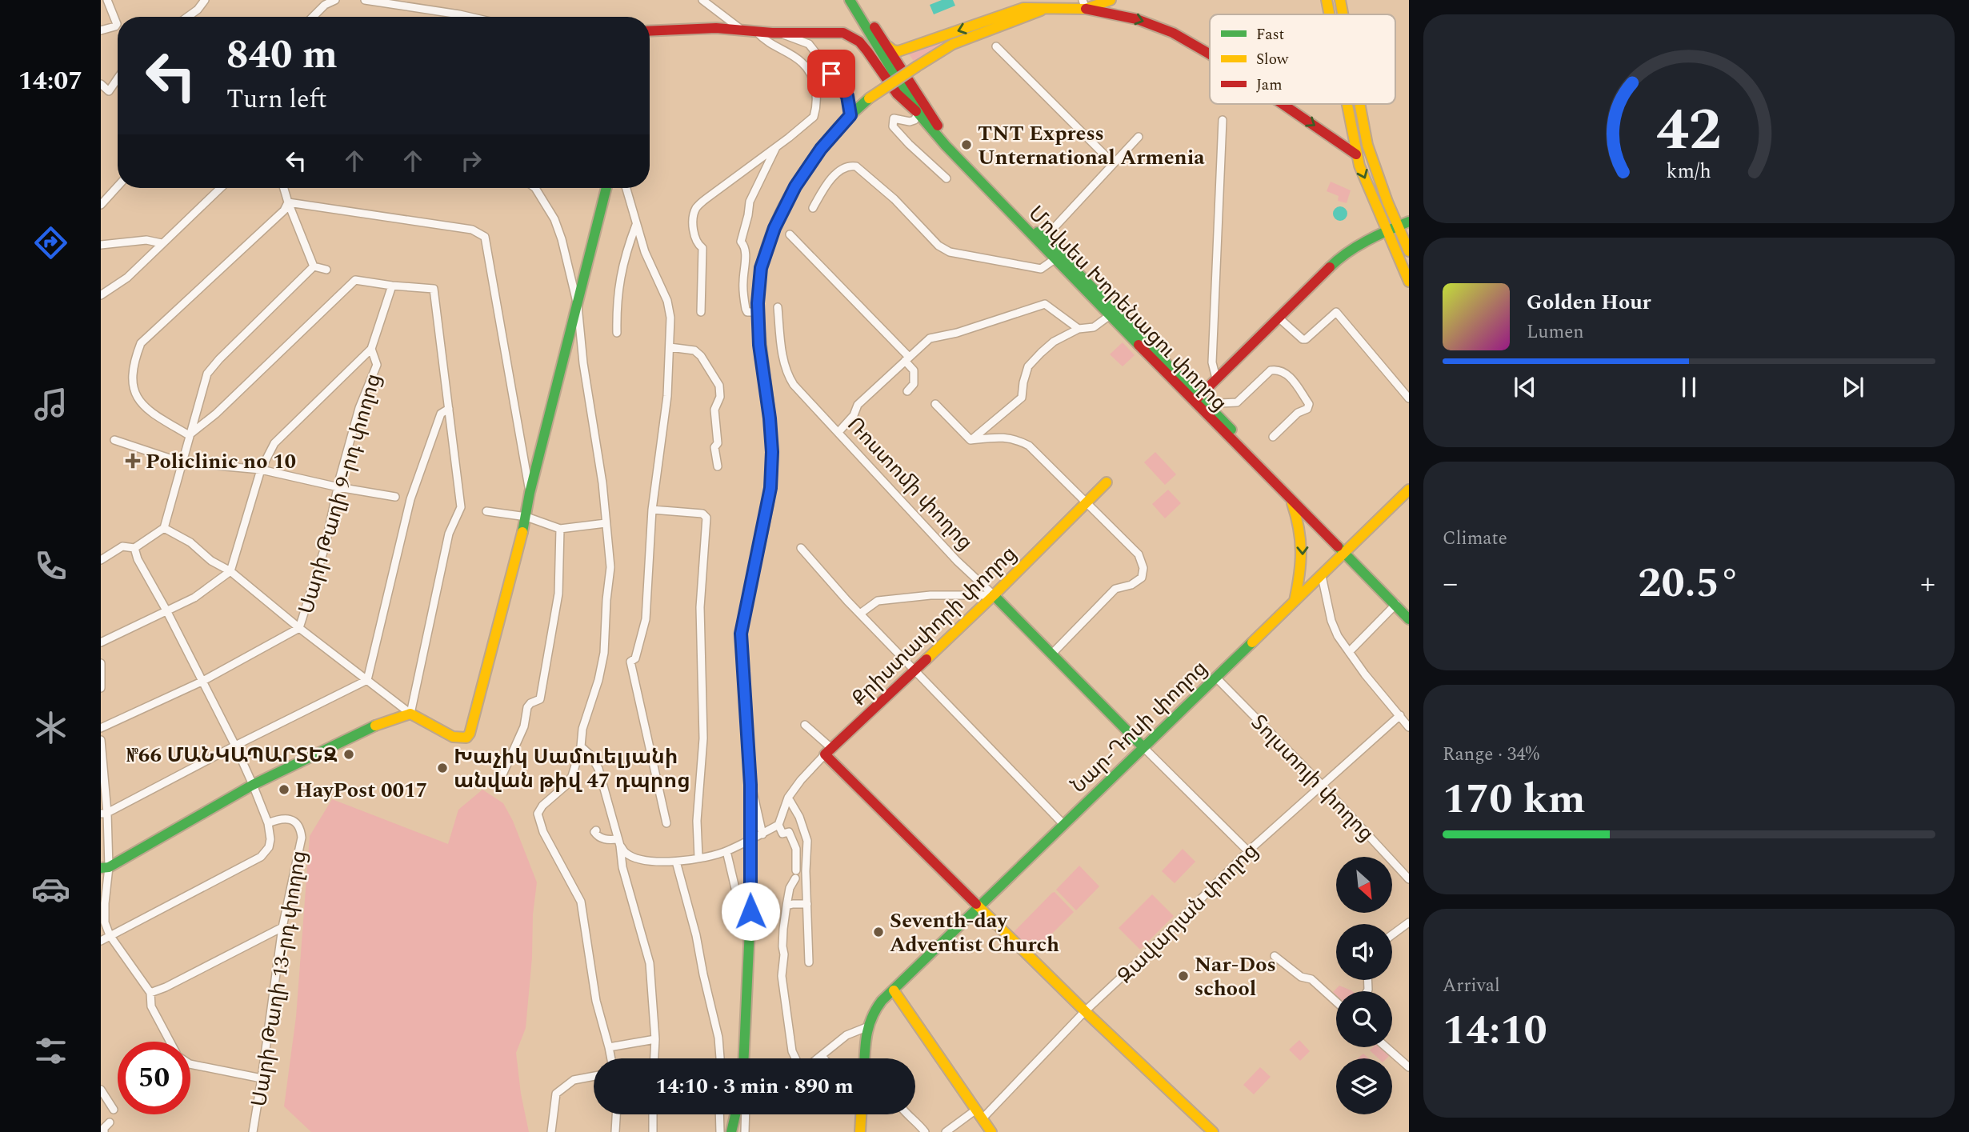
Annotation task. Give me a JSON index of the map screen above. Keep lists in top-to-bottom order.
{
  "streets": {
    "main road": [
      "Մովսես Խորենացու փողոց",
      "Ռոստոմի փողոց",
      "Քրիստափորի փողոց",
      "Նար-Դոսի փողոց"
    ],
    "street": [
      "Սարի Թաղի 9-րդ փողոց",
      "Տոլստոյի փողոց",
      "Զավարյան փողոց",
      "Սարի Թաղի 13-րդ փողոց"
    ]
  },
  "crossings": [
    ["Մովսես Խորենացու փողոց", "Նար-Դոսի փողոց"],
    ["Ռոստոմի փողոց", "Քրիստափորի փողոց"],
    ["Ռոստոմի փողոց", "Նար-Դոսի փողոց"],
    ["Ռոստոմի փողոց", "Զավարյան փողոց"],
    ["Նար-Դոսի փողոց", "Տոլստոյի փողոց"],
    ["Տոլստոյի փողոց", "Զավարյան փողոց"]
  ],
  "places": {
    "other": [
      "TNT Express Unternational Armenia",
      "№66 ՄԱՆԿԱՊԱՐՏԵԶ",
      "Խաչիկ Սամուելյանի անվան թիվ 47 դպրոց",
      "HayPost 0017",
      "Seventh-day Adventist Church",
      "Nar-Dos school"
    ],
    "health": ["Policlinic no 10"]
  },
  "legend": ["Fast", "Slow", "Jam"],
  "north": "bottom right",
  "page": {
    "tabs": "14:07",
    "turn": ["840 m", "Turn left"],
    "song": ["Golden Hour", "Lumen"],
    "tile": [
      "Climate",
      ["Range · 34%", "170 km"],
      ["Arrival", "14:10"]
    ],
    "heat": ["−", "20.5°", "+"],
    "limit": "50",
    "trip": "14:10 · 3 min · 890 m",
    "gauge": ["42", "km/h"]
  }
}
